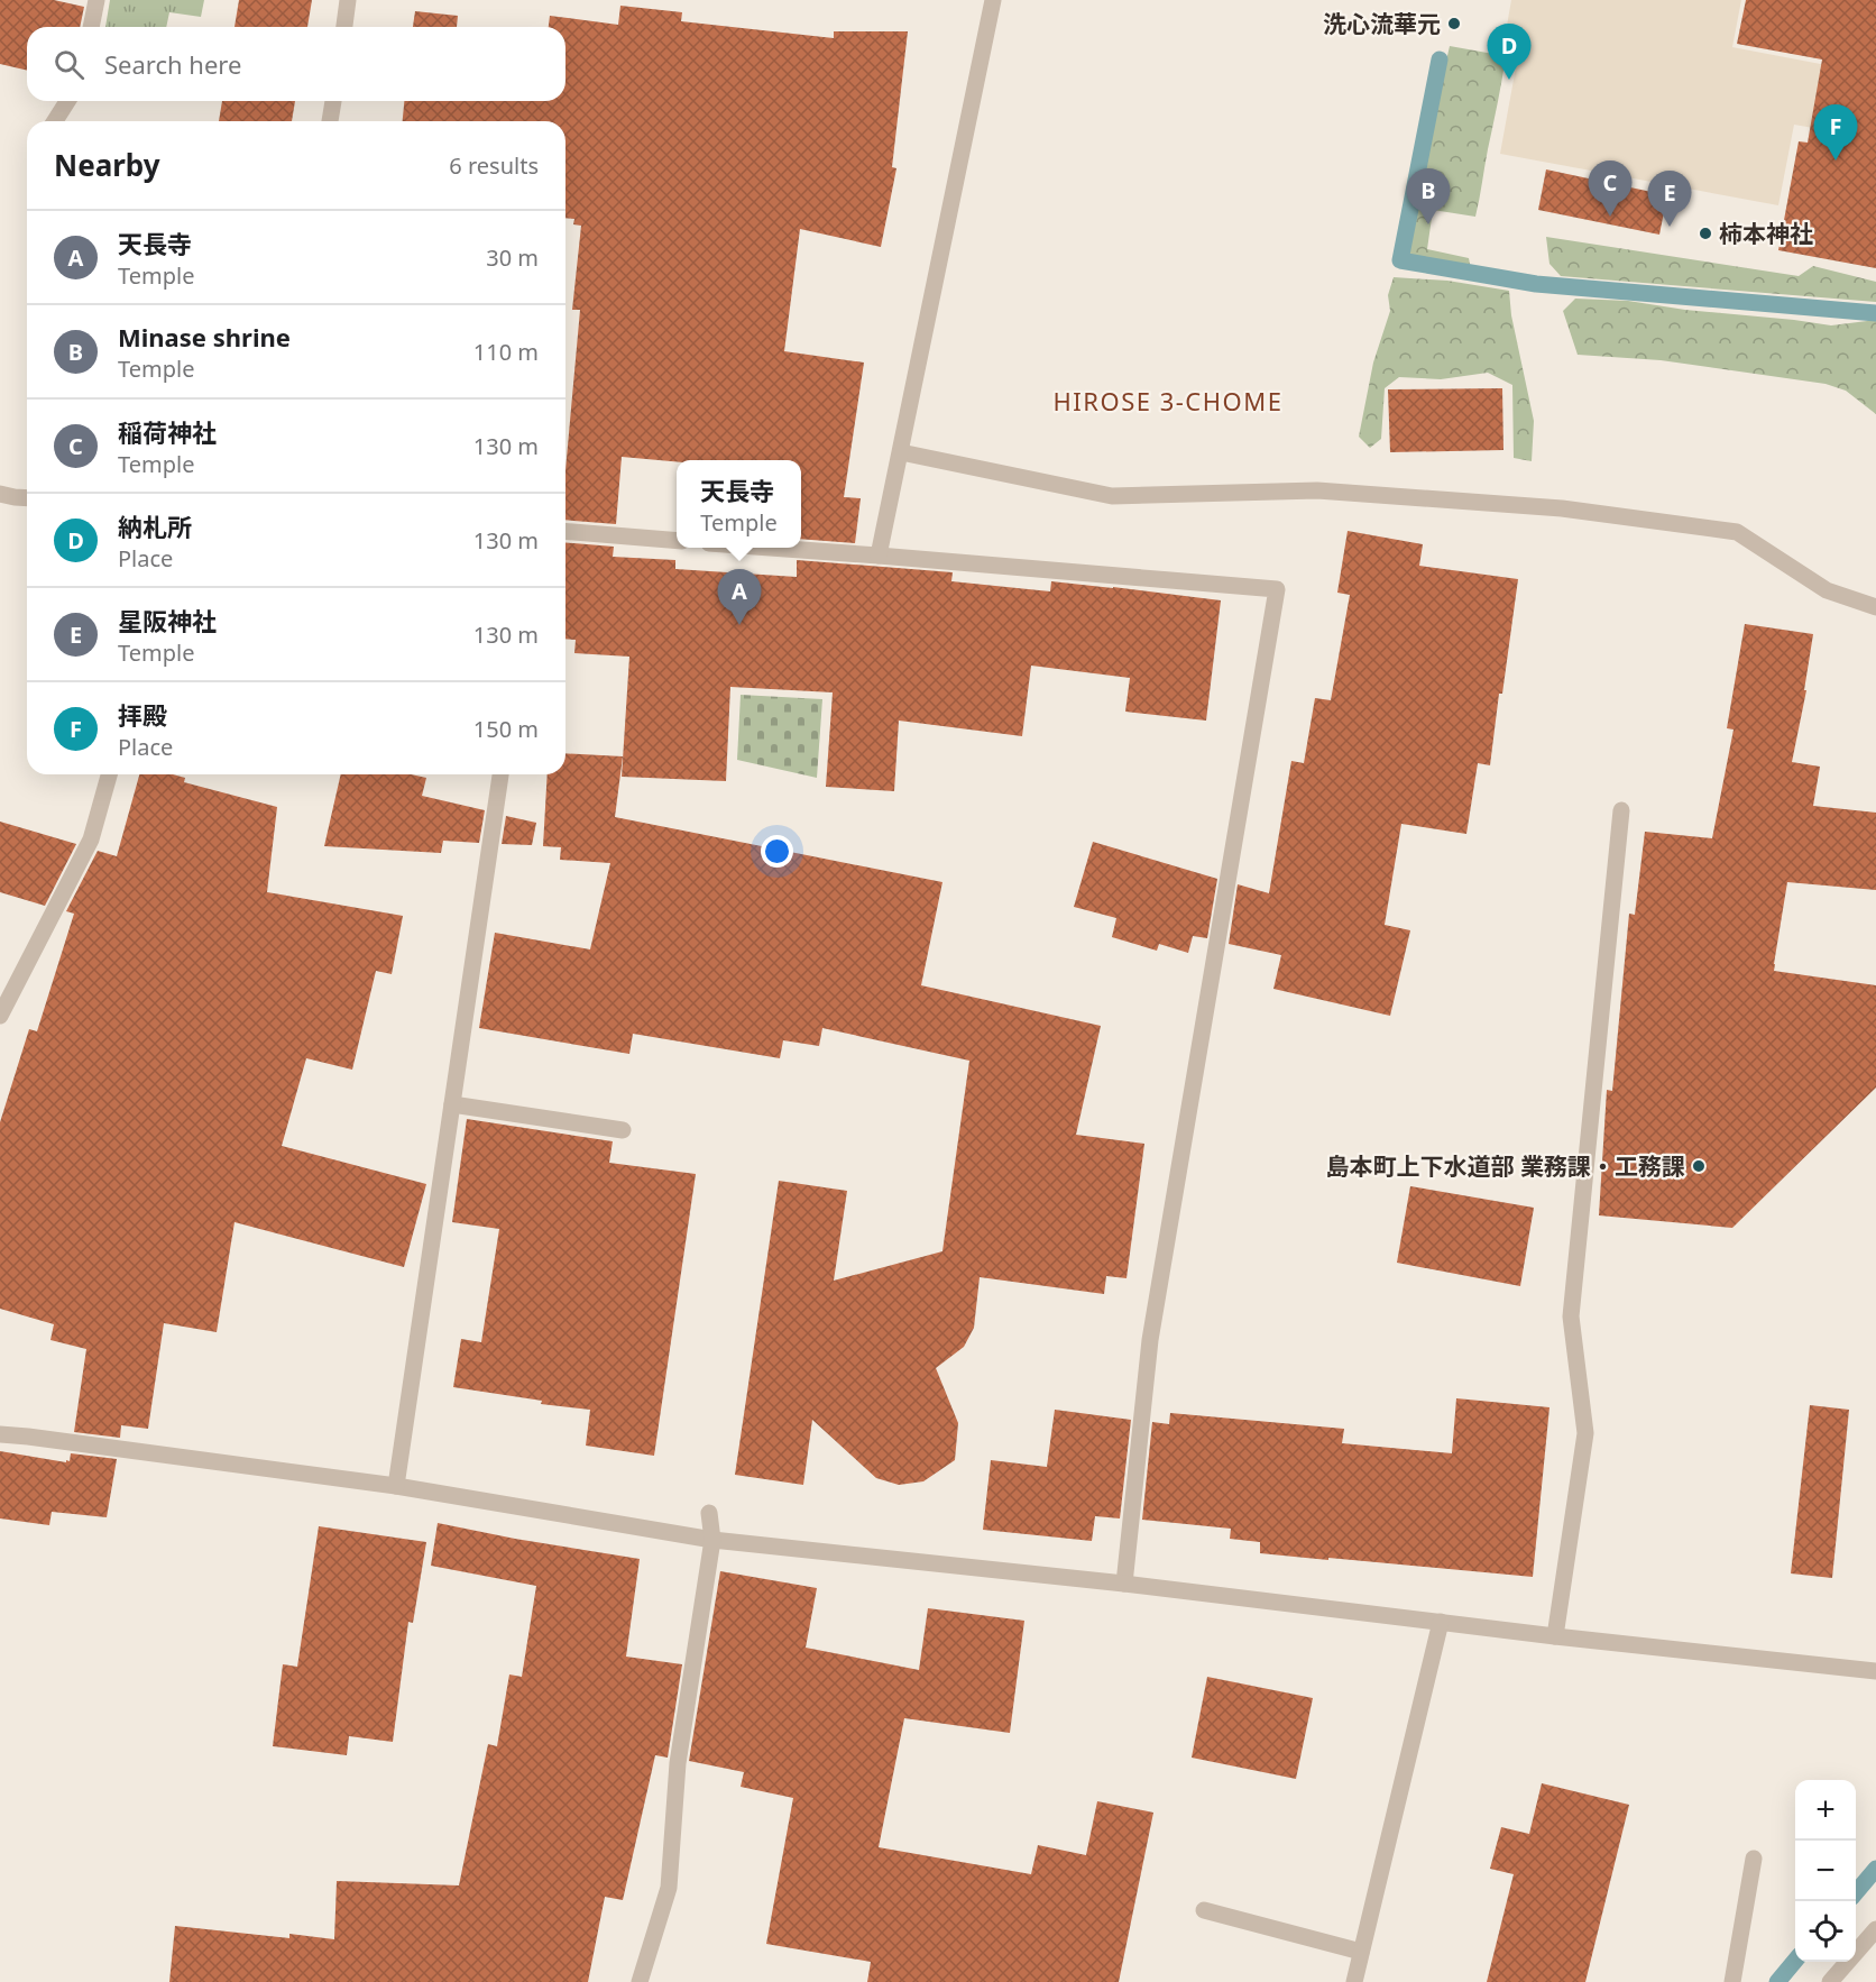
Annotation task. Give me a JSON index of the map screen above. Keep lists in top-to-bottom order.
{
  "districts": ["HIROSE 3-CHOME"],
  "places": ["洗心流華元", "柿本神社", "島本町上下水道部 業務課・工務課"],
  "page": {
    "pins": [
      "D",
      "F",
      "C",
      "B",
      "E",
      "A"
    ],
    "search": "Search here",
    "heading": ["Nearby", "6 results"],
    "list": [
      {
        "mark": "A",
        "name": "天長寺",
        "note": "Temple",
        "value": "30 m"
      },
      {
        "mark": "B",
        "name": "Minase shrine",
        "note": "Temple",
        "value": "110 m"
      },
      {
        "mark": "C",
        "name": "稲荷神社",
        "note": "Temple",
        "value": "130 m"
      },
      {
        "mark": "D",
        "name": "納札所",
        "note": "Place",
        "value": "130 m"
      },
      {
        "mark": "E",
        "name": "星阪神社",
        "note": "Temple",
        "value": "130 m"
      },
      {
        "mark": "F",
        "name": "拝殿",
        "note": "Place",
        "value": "150 m"
      }
    ],
    "popup": ["天長寺", "Temple"],
    "map_buttons": ["+", "−"]
  }
}
